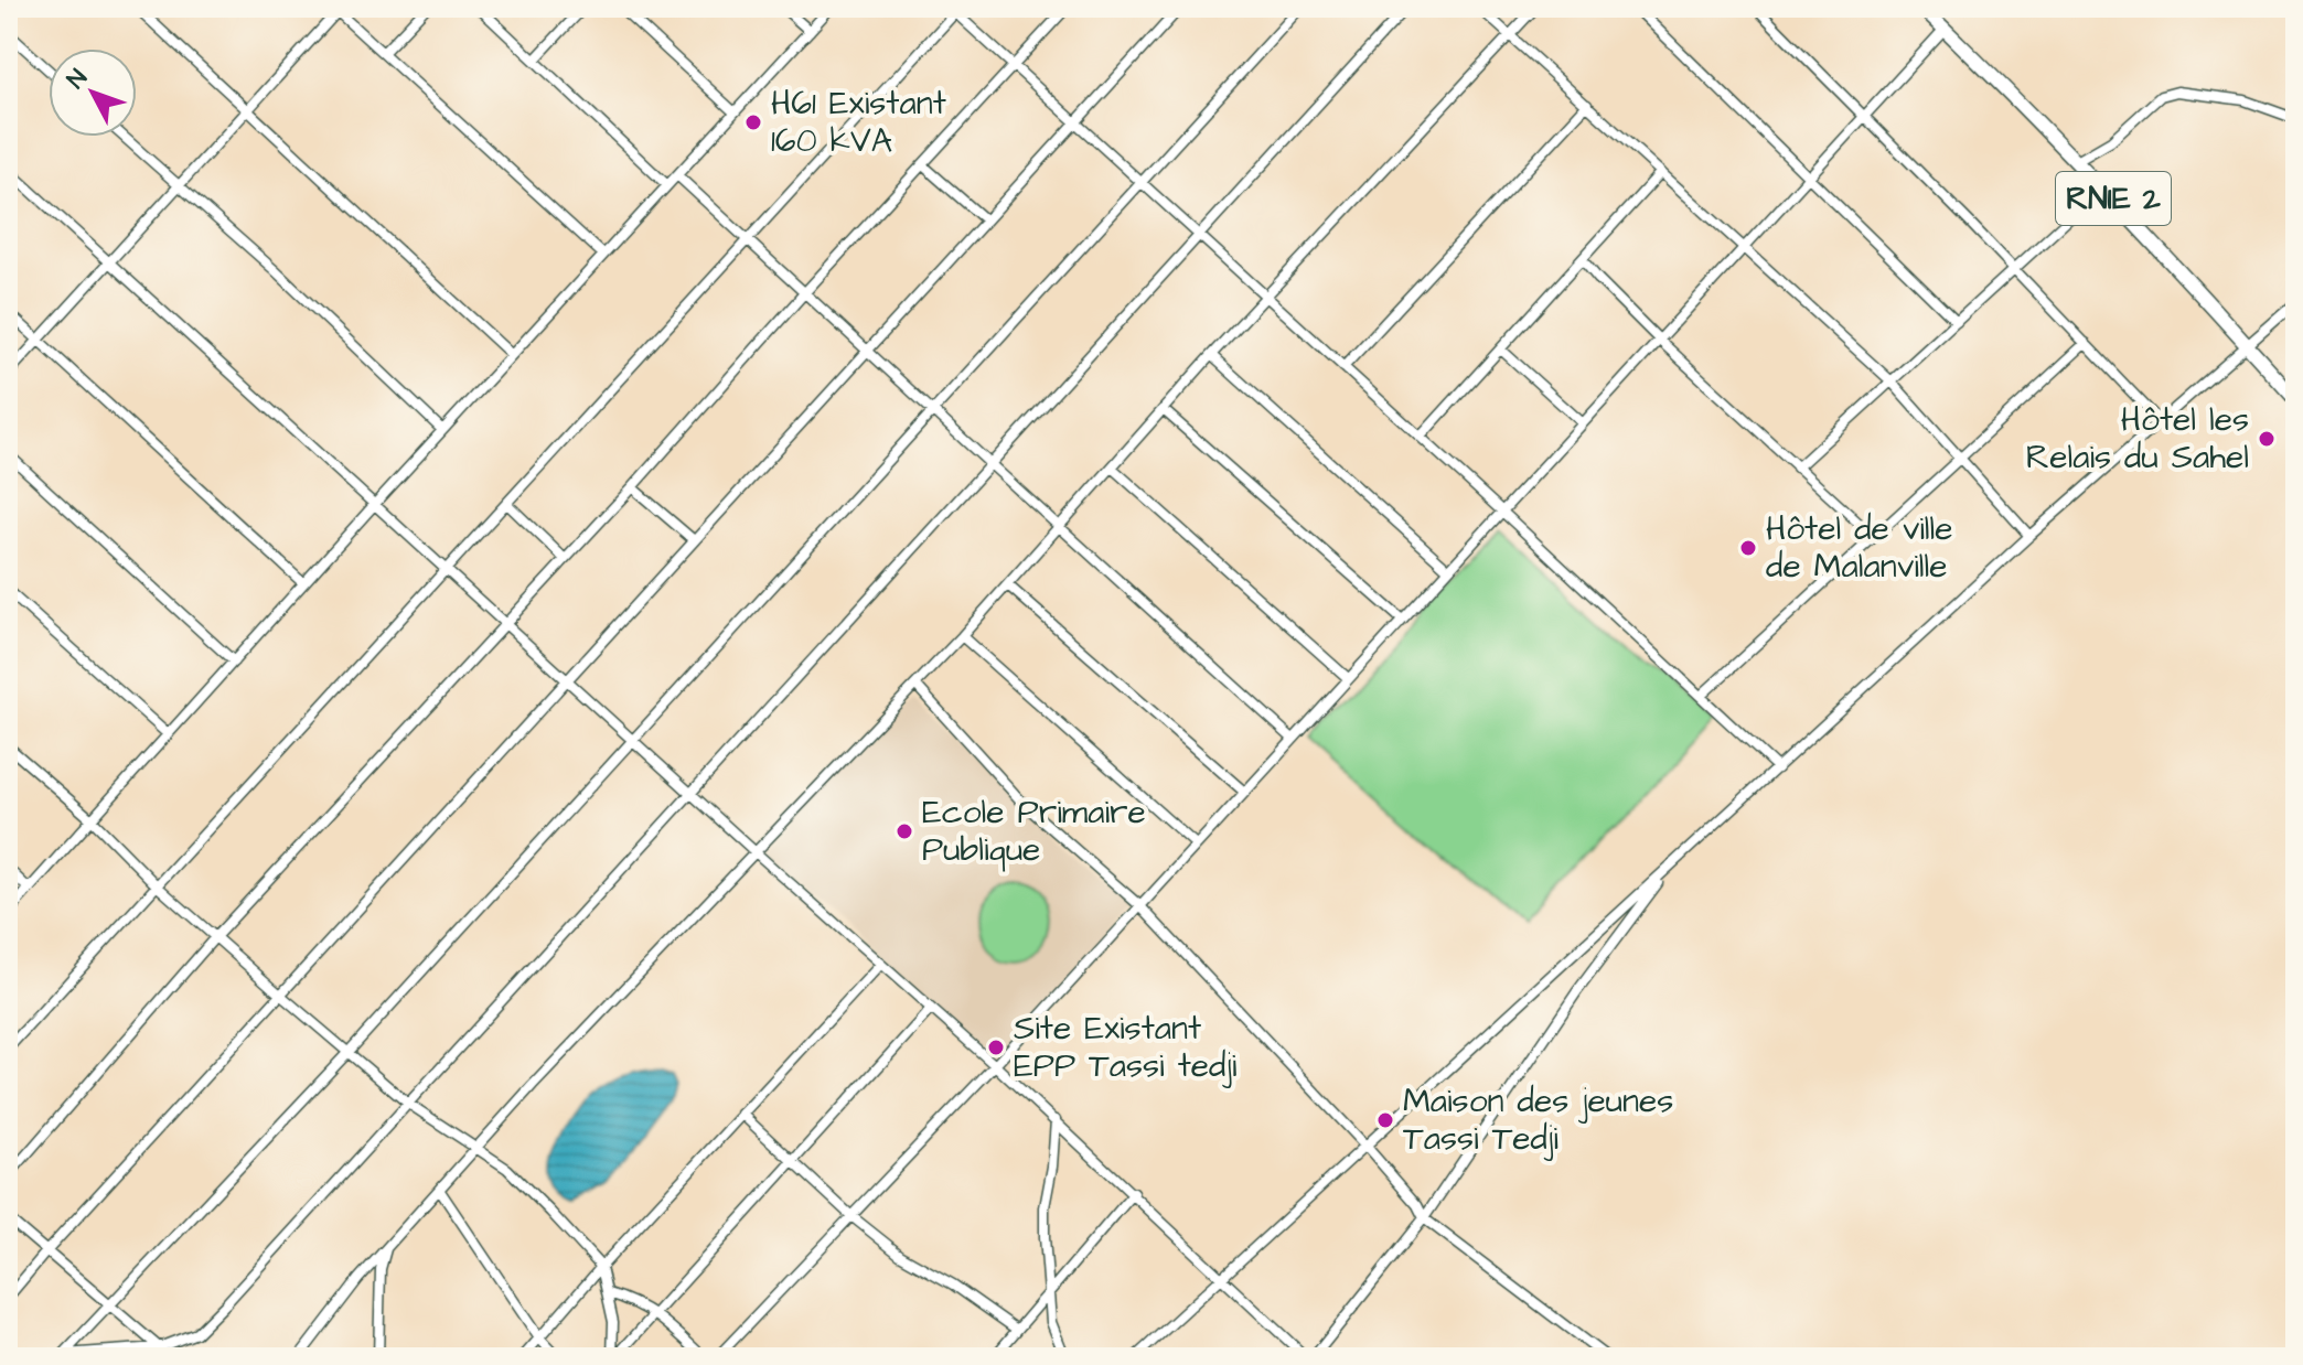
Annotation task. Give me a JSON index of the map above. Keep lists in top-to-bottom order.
{
  "streets": {
    "main road": ["RNIE 2"]
  },
  "places": [
    "H61 Existant 160 kVA",
    "Hôtel les Relais du Sahel",
    "Hôtel de ville de Malanville",
    "Ecole Primaire Publique",
    "Site Existant EPP Tassi tedji",
    "Maison des jeunes Tassi Tedji"
  ],
  "north": "top left"
}
